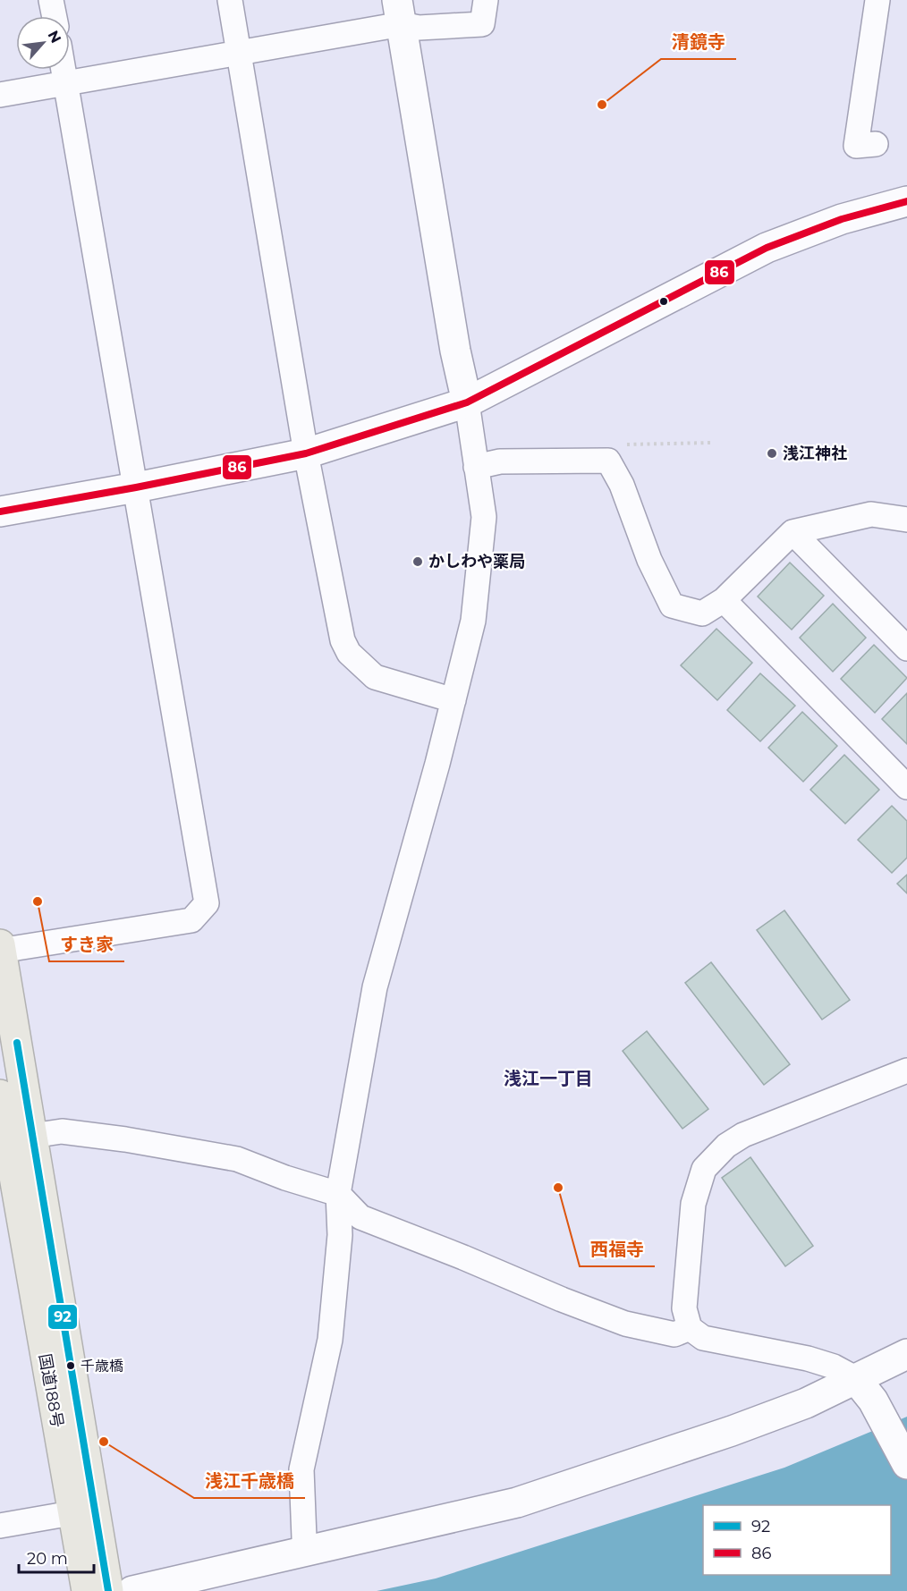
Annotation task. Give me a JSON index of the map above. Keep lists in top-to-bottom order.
{
  "streets": {
    "highway": ["国道188号"]
  },
  "districts": ["浅江一丁目"],
  "places": [
    "清鏡寺",
    "浅江神社",
    "かしわや薬局",
    "すき家",
    "西福寺",
    "千歳橋",
    "浅江千歳橋"
  ],
  "lines": ["transit line 86", "transit line 92"],
  "legend": ["92", "86"],
  "scale_bar": "20 m",
  "north": "top right"
}
